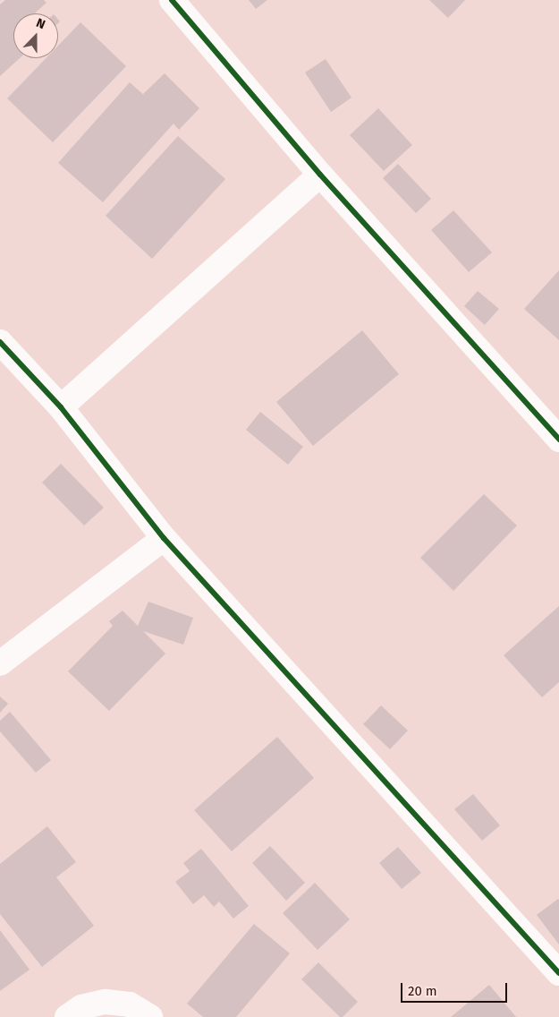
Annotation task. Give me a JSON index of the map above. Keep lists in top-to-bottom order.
{
  "scale_bar": "20 m",
  "north": "top"
}
